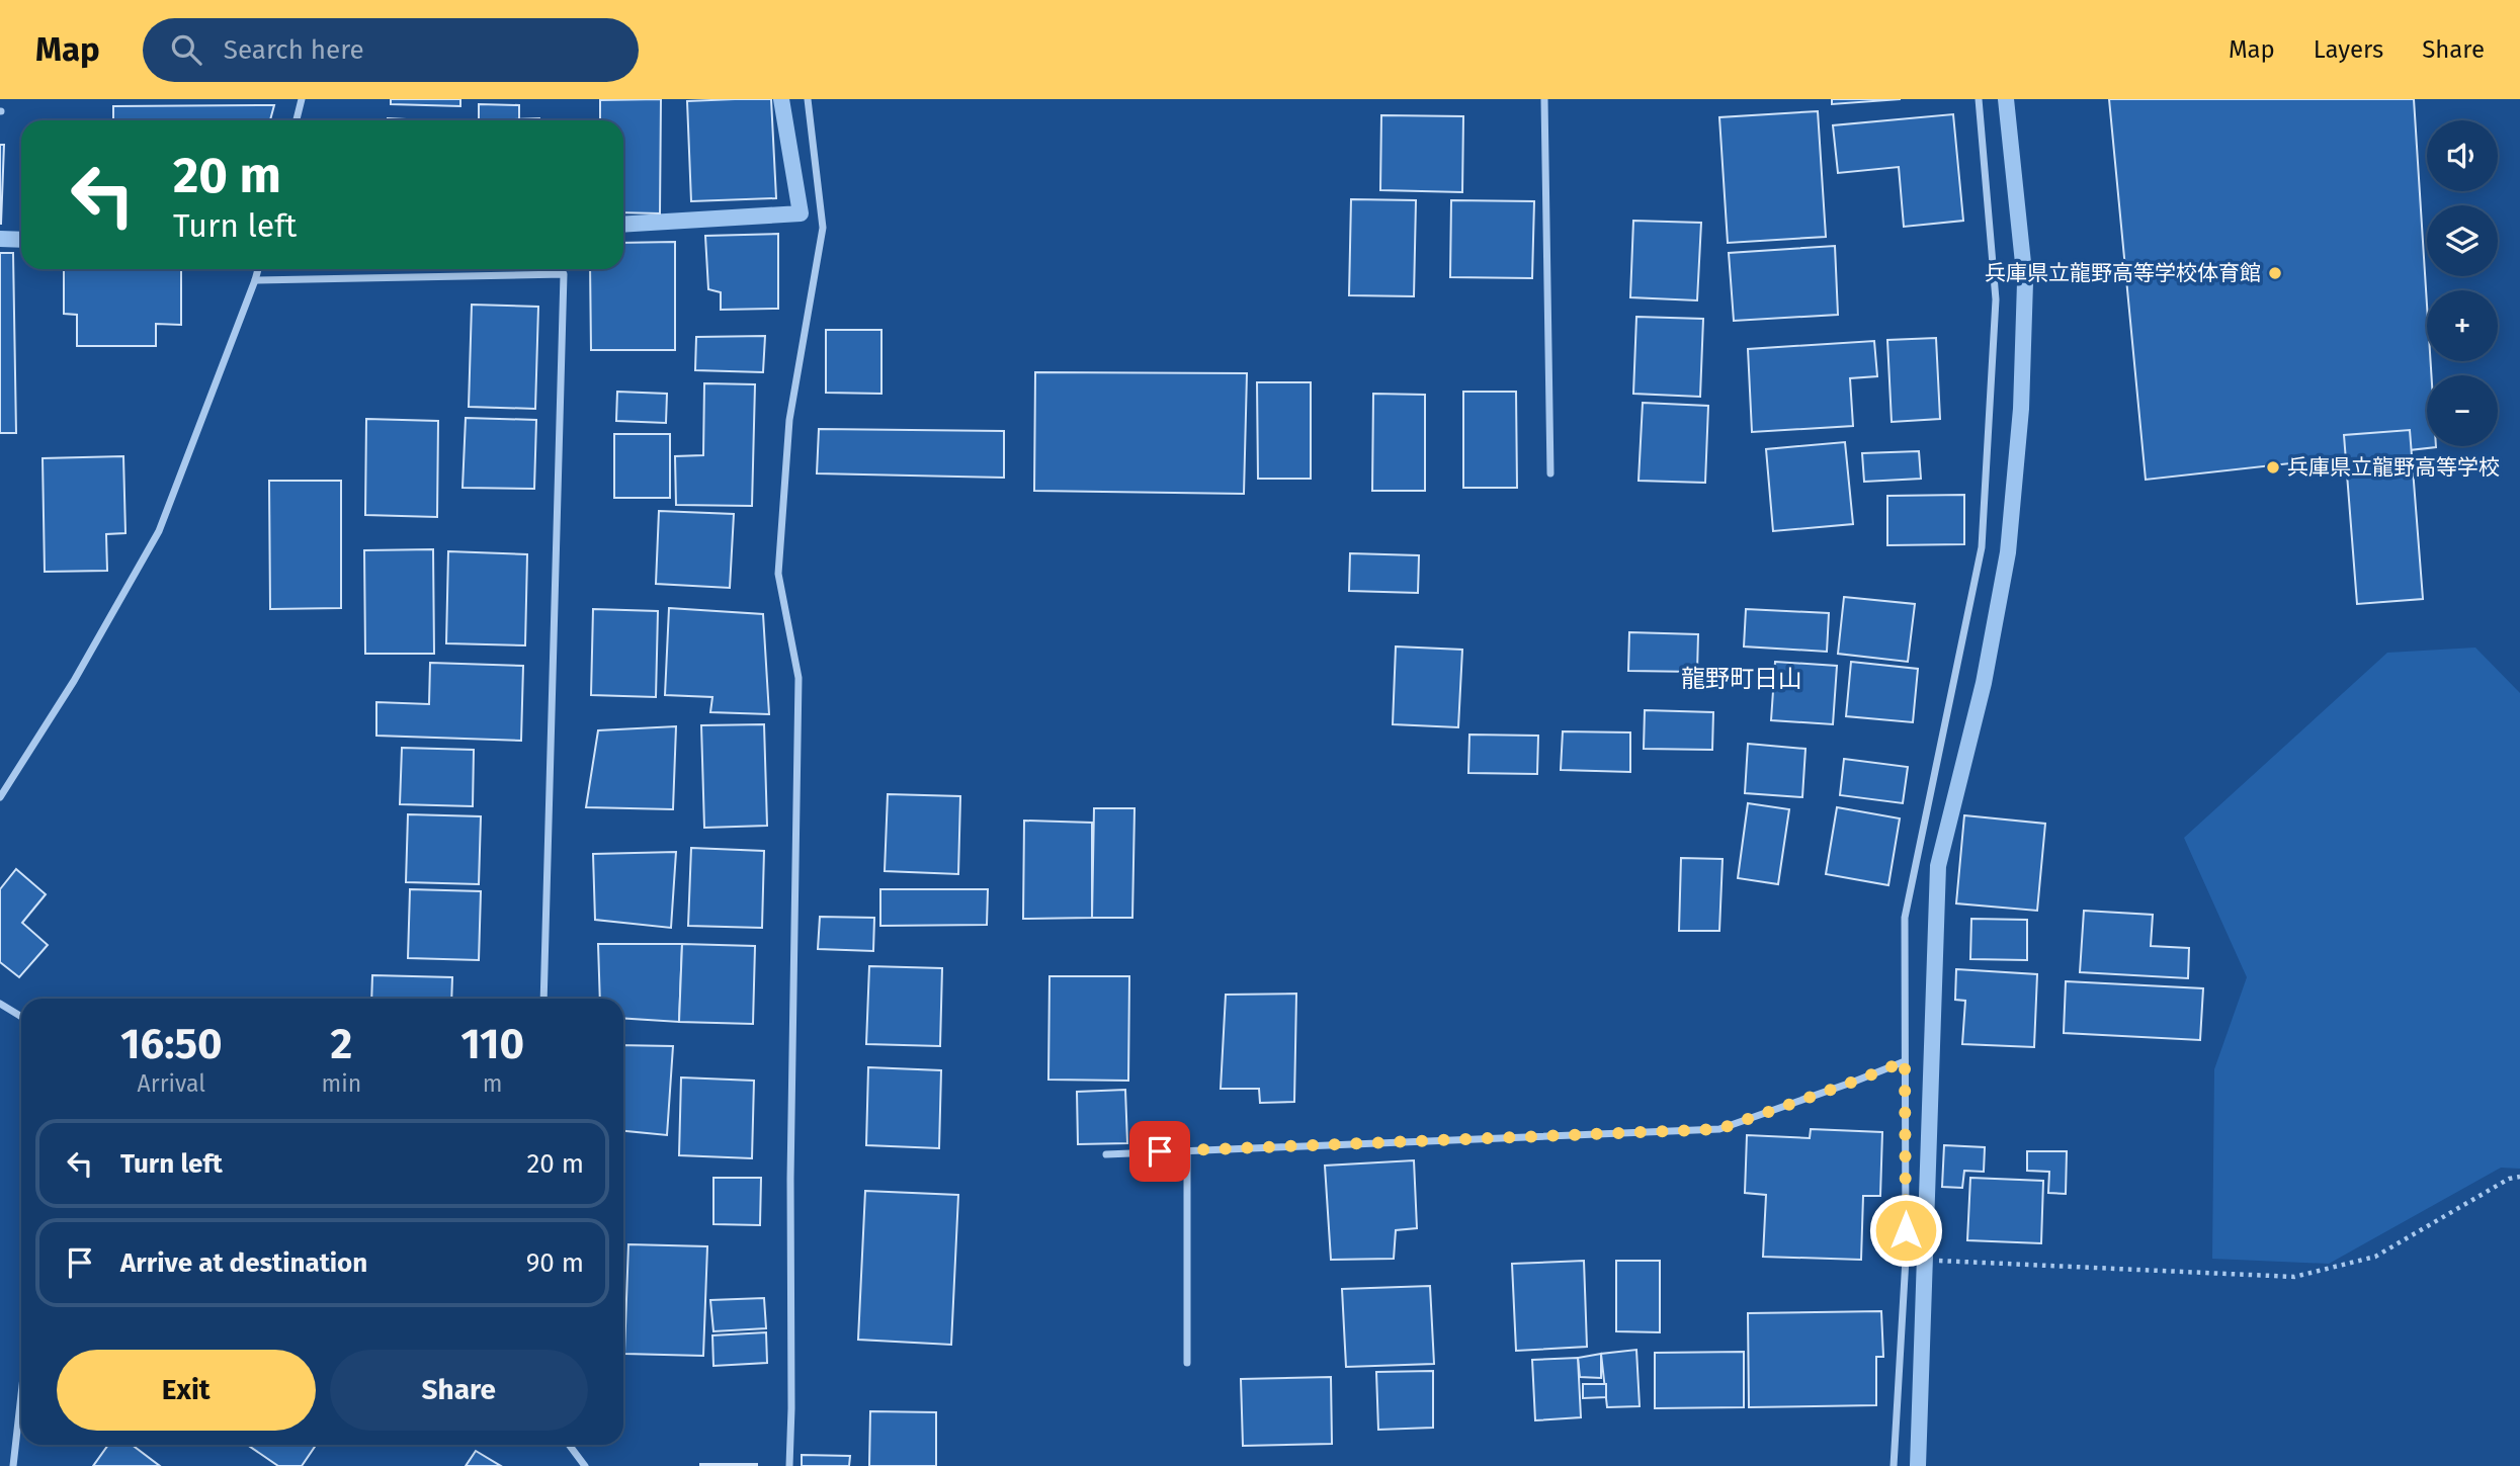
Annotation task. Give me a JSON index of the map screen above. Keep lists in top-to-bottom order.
{
  "districts": ["龍野町日山"],
  "places": ["兵庫県立龍野高等学校体育館", "兵庫県立龍野高等学校"],
  "page": {
    "header": "Map",
    "search": "Search here",
    "nav": ["Map", "Layers", "Share"],
    "map_buttons": ["+", "−"],
    "turn": ["20 m", "Turn left"],
    "eta": [
      "16:50",
      "Arrival",
      "2",
      "min",
      "110",
      "m"
    ],
    "list": [
      {
        "name": "Turn left",
        "value": "20 m"
      },
      {
        "name": "Arrive at destination",
        "value": "90 m"
      }
    ],
    "buttons": ["Exit", "Share"]
  }
}
